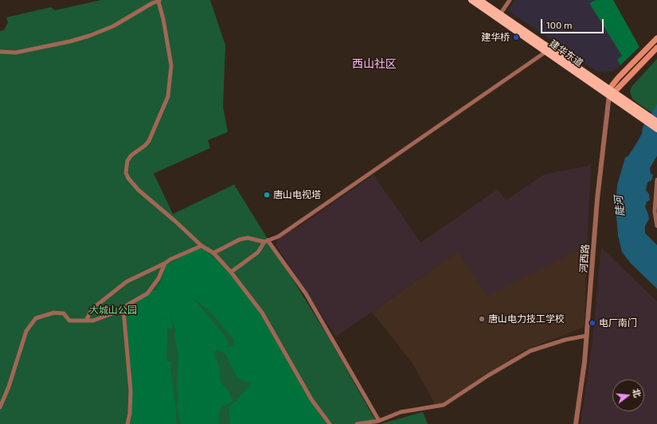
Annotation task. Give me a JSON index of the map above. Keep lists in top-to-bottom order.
{
  "streets": {
    "main road": ["建华东道"],
    "street": ["河西路"]
  },
  "crossings": [
    ["建华东道", "河西路"]
  ],
  "districts": ["西山社区"],
  "water": ["陡河"],
  "parks": ["大城山公园"],
  "places": [
    "建华桥",
    "唐山电视塔",
    "唐山电力技工学校",
    "电厂南门"
  ],
  "scale_bar": "100 m",
  "north": "right"
}
